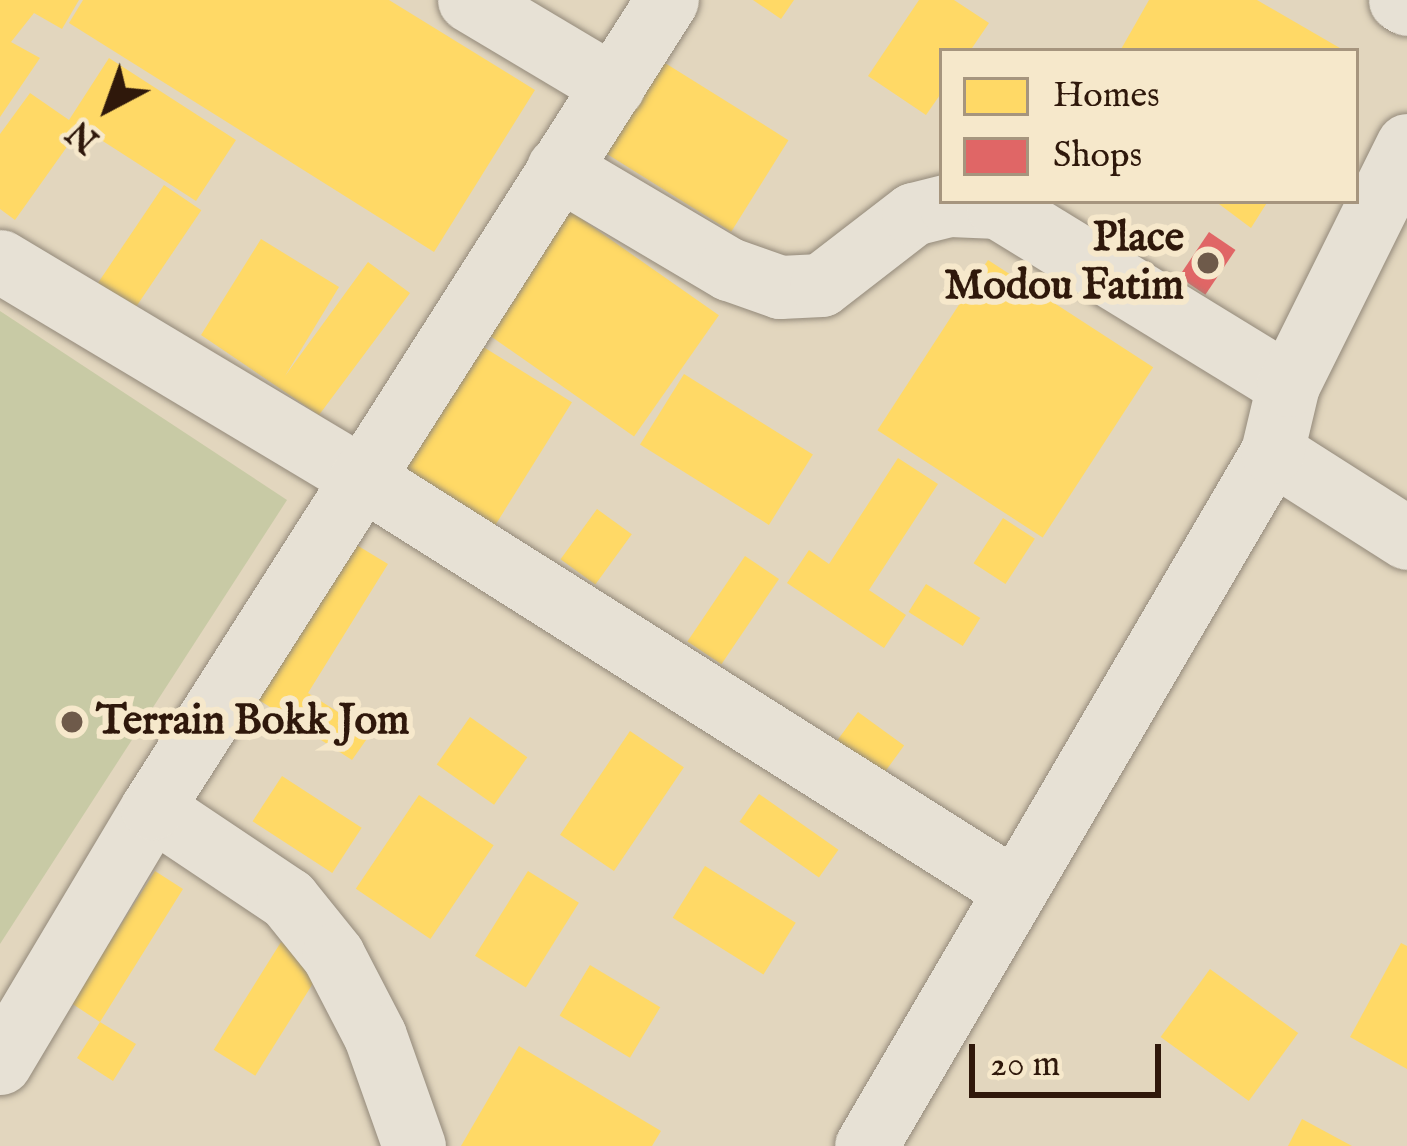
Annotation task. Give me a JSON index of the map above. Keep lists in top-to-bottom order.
{
  "places": ["Place Modou Fatim", "Terrain Bokk Jom"],
  "legend": ["Homes", "Shops"],
  "scale_bar": "20 m",
  "north": "bottom left"
}
